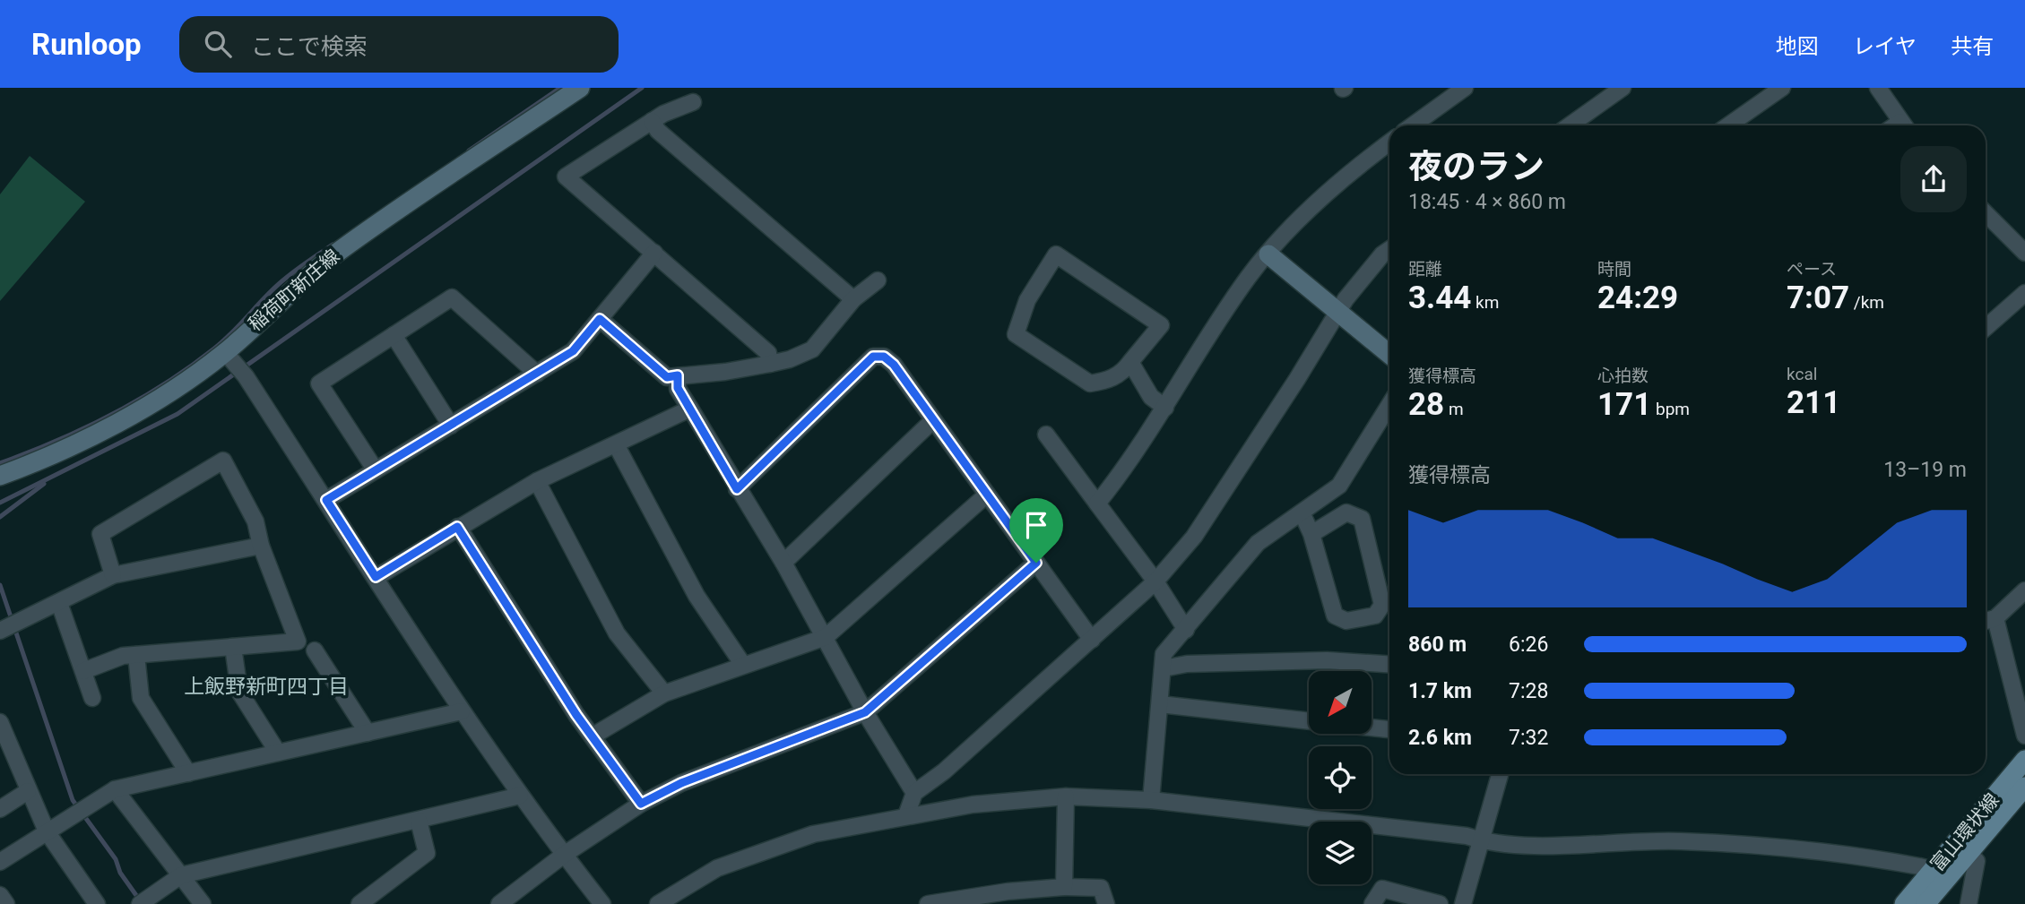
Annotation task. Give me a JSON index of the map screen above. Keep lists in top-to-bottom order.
{
  "streets": {
    "main road": ["稲荷町新庄線", "富山環状線"]
  },
  "districts": ["上飯野新町四丁目"],
  "north": "bottom left",
  "page": {
    "header": "Runloop",
    "search": "ここで検索",
    "nav": ["地図", "レイヤ", "共有"],
    "heading": ["夜のラン", "18:45 · 4 × 860 m"],
    "stats": [
      ["距離", "3.44 km"],
      ["時間", "24:29"],
      ["ペース", "7:07 /km"],
      ["獲得標高", "28 m"],
      ["心拍数", "171 bpm"],
      ["kcal", "211"]
    ],
    "chart": ["獲得標高", "13–19 m"],
    "list": [
      {
        "name": "860 m",
        "note": "6:26"
      },
      {
        "name": "1.7 km",
        "note": "7:28"
      },
      {
        "name": "2.6 km",
        "note": "7:32"
      }
    ]
  }
}
